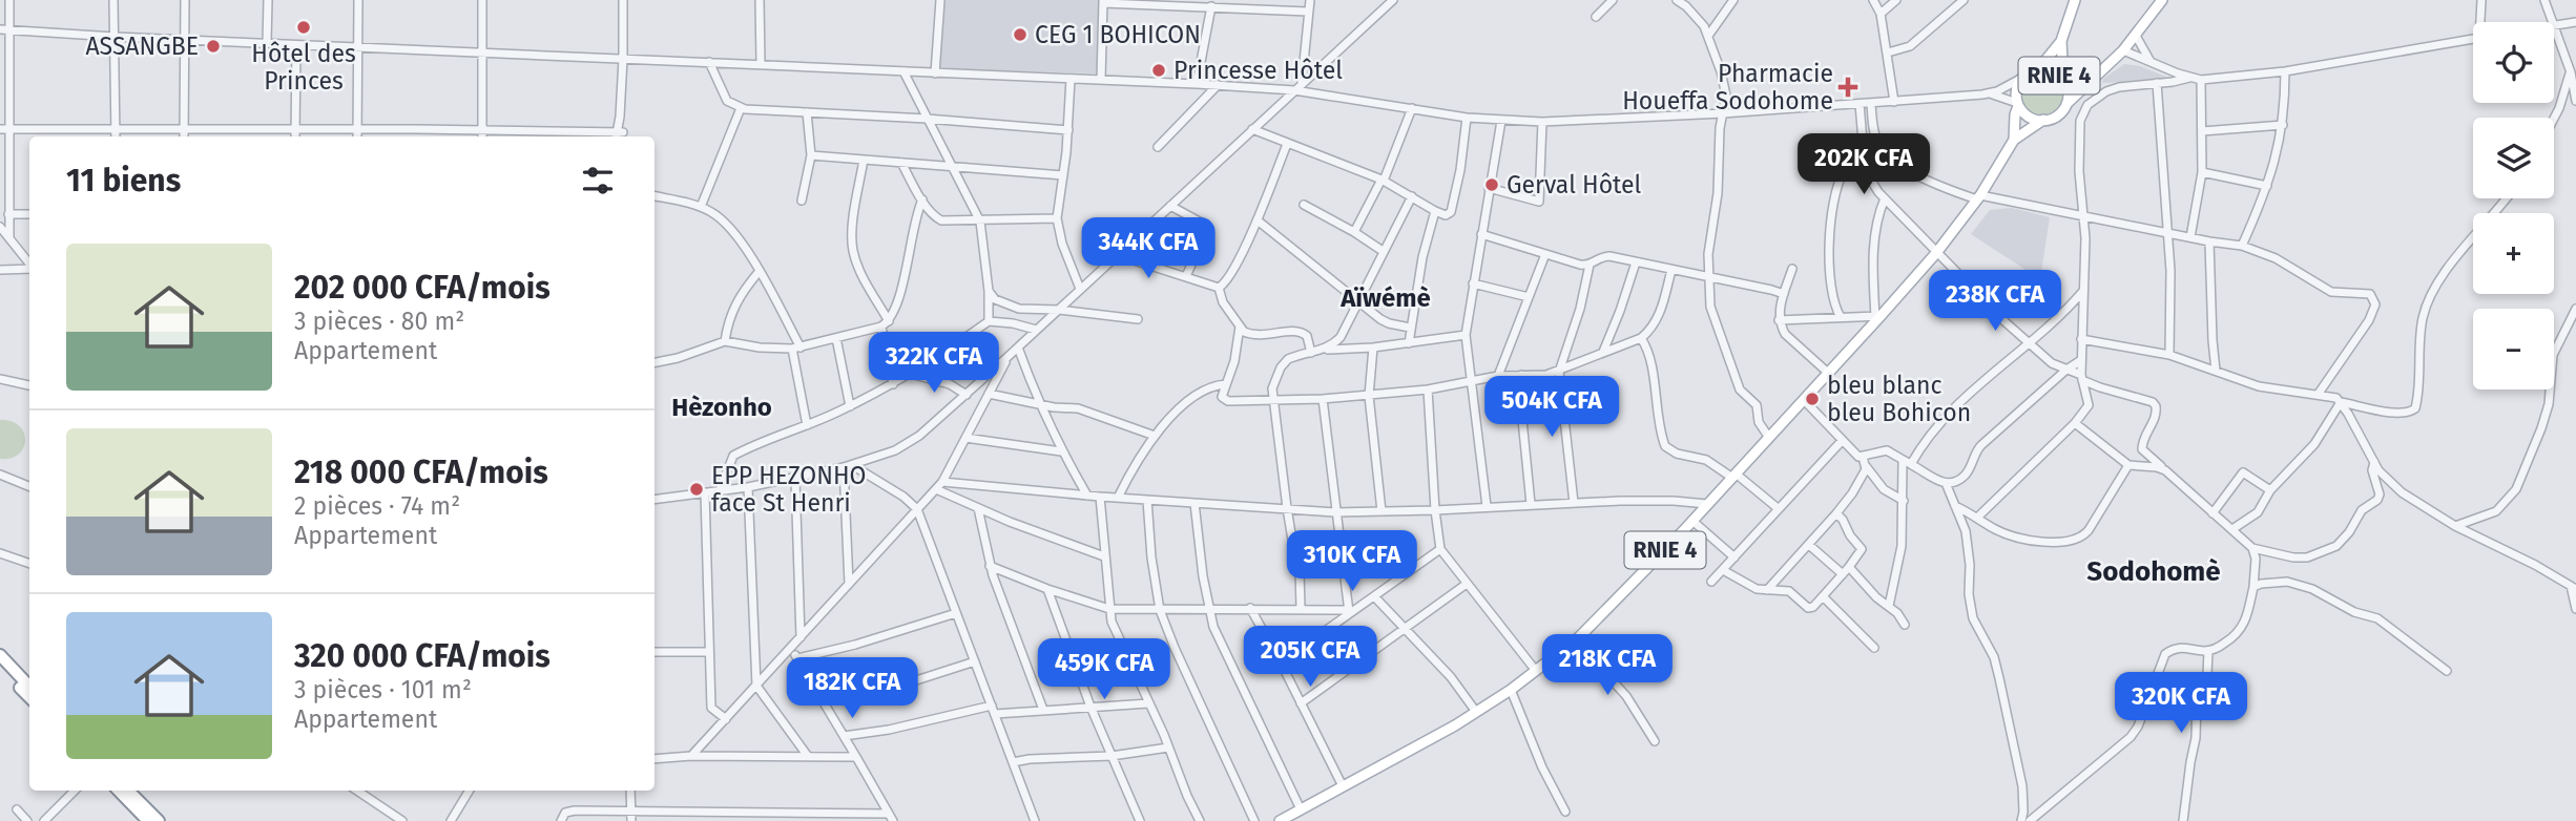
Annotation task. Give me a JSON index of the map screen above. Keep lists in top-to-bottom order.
{
  "streets": {
    "main road": ["RNIE 4"]
  },
  "districts": ["Aïwémè", "Hèzonho", "Sodohomè"],
  "places": {
    "other": [
      "Hôtel des Princes",
      "CEG 1 BOHICON",
      "ASSANGBE",
      "Princesse Hôtel",
      "Gerval Hôtel",
      "bleu blanc bleu Bohicon",
      "EPP HEZONHO face St Henri"
    ],
    "health": ["Pharmacie Houeffa Sodohome"]
  },
  "page": {
    "map_buttons": ["+", "−"],
    "price": [
      "202K CFA",
      "344K CFA",
      "238K CFA",
      "322K CFA",
      "504K CFA",
      "310K CFA",
      "205K CFA",
      "218K CFA",
      "459K CFA",
      "182K CFA",
      "320K CFA"
    ],
    "heading": "11 biens",
    "list": [
      {
        "name": "202 000 CFA/mois",
        "note": "3 pièces · 80 m² · Appartement"
      },
      {
        "name": "218 000 CFA/mois",
        "note": "2 pièces · 74 m² · Appartement"
      },
      {
        "name": "320 000 CFA/mois",
        "note": "3 pièces · 101 m² · Appartement"
      }
    ]
  }
}
